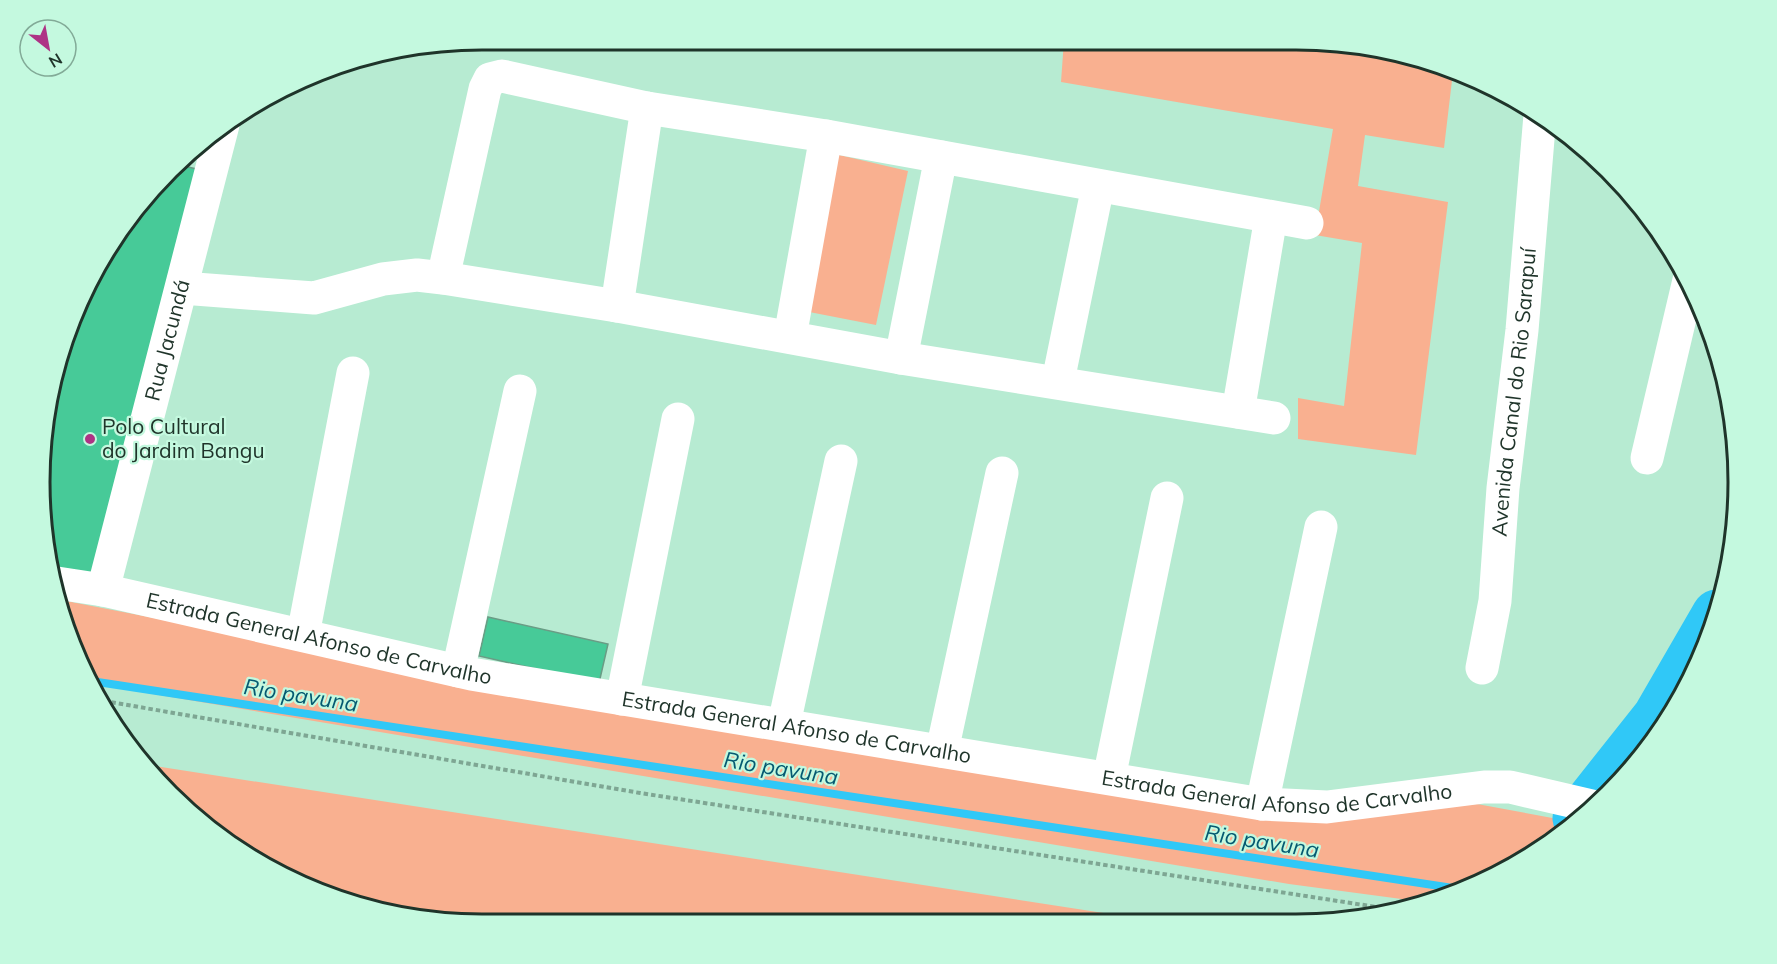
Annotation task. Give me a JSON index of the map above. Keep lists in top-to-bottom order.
{
  "streets": {
    "street": ["Rua Jacundá", "Avenida Canal do Rio Sarapuí", "Estrada General Afonso de Carvalho"]
  },
  "crossings": [
    ["Rua Jacundá", "Estrada General Afonso de Carvalho"]
  ],
  "water": ["Rio pavuna"],
  "places": ["Polo Cultural do Jardim Bangu"],
  "north": "bottom right"
}
